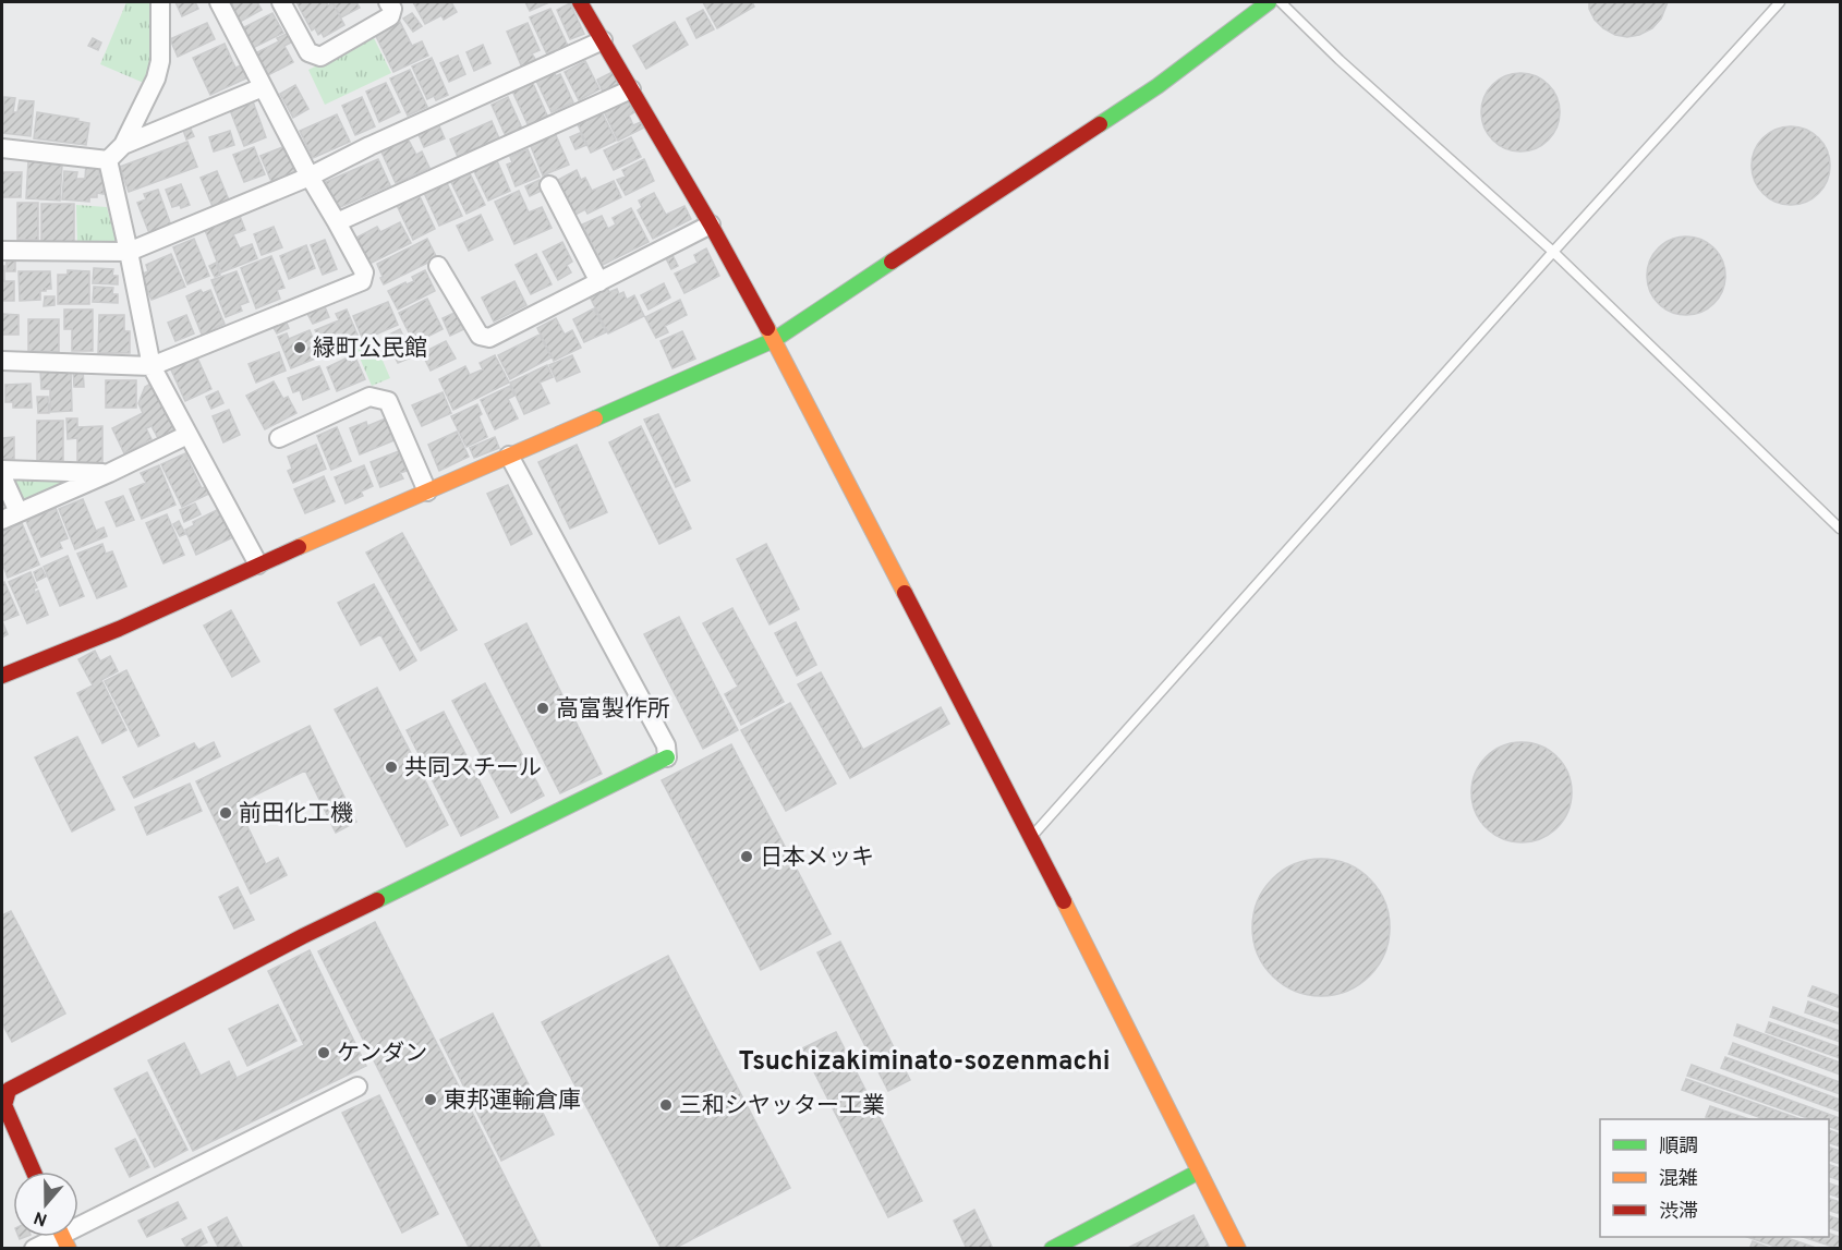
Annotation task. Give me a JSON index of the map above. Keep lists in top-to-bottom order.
{
  "districts": ["Tsuchizakiminato-sozenmachi"],
  "places": [
    "緑町公民館",
    "高富製作所",
    "共同スチール",
    "前田化工機",
    "日本メッキ",
    "ケンダン",
    "東邦運輸倉庫",
    "三和シヤッター工業"
  ],
  "legend": ["順調", "混雑", "渋滞"],
  "north": "bottom"
}
